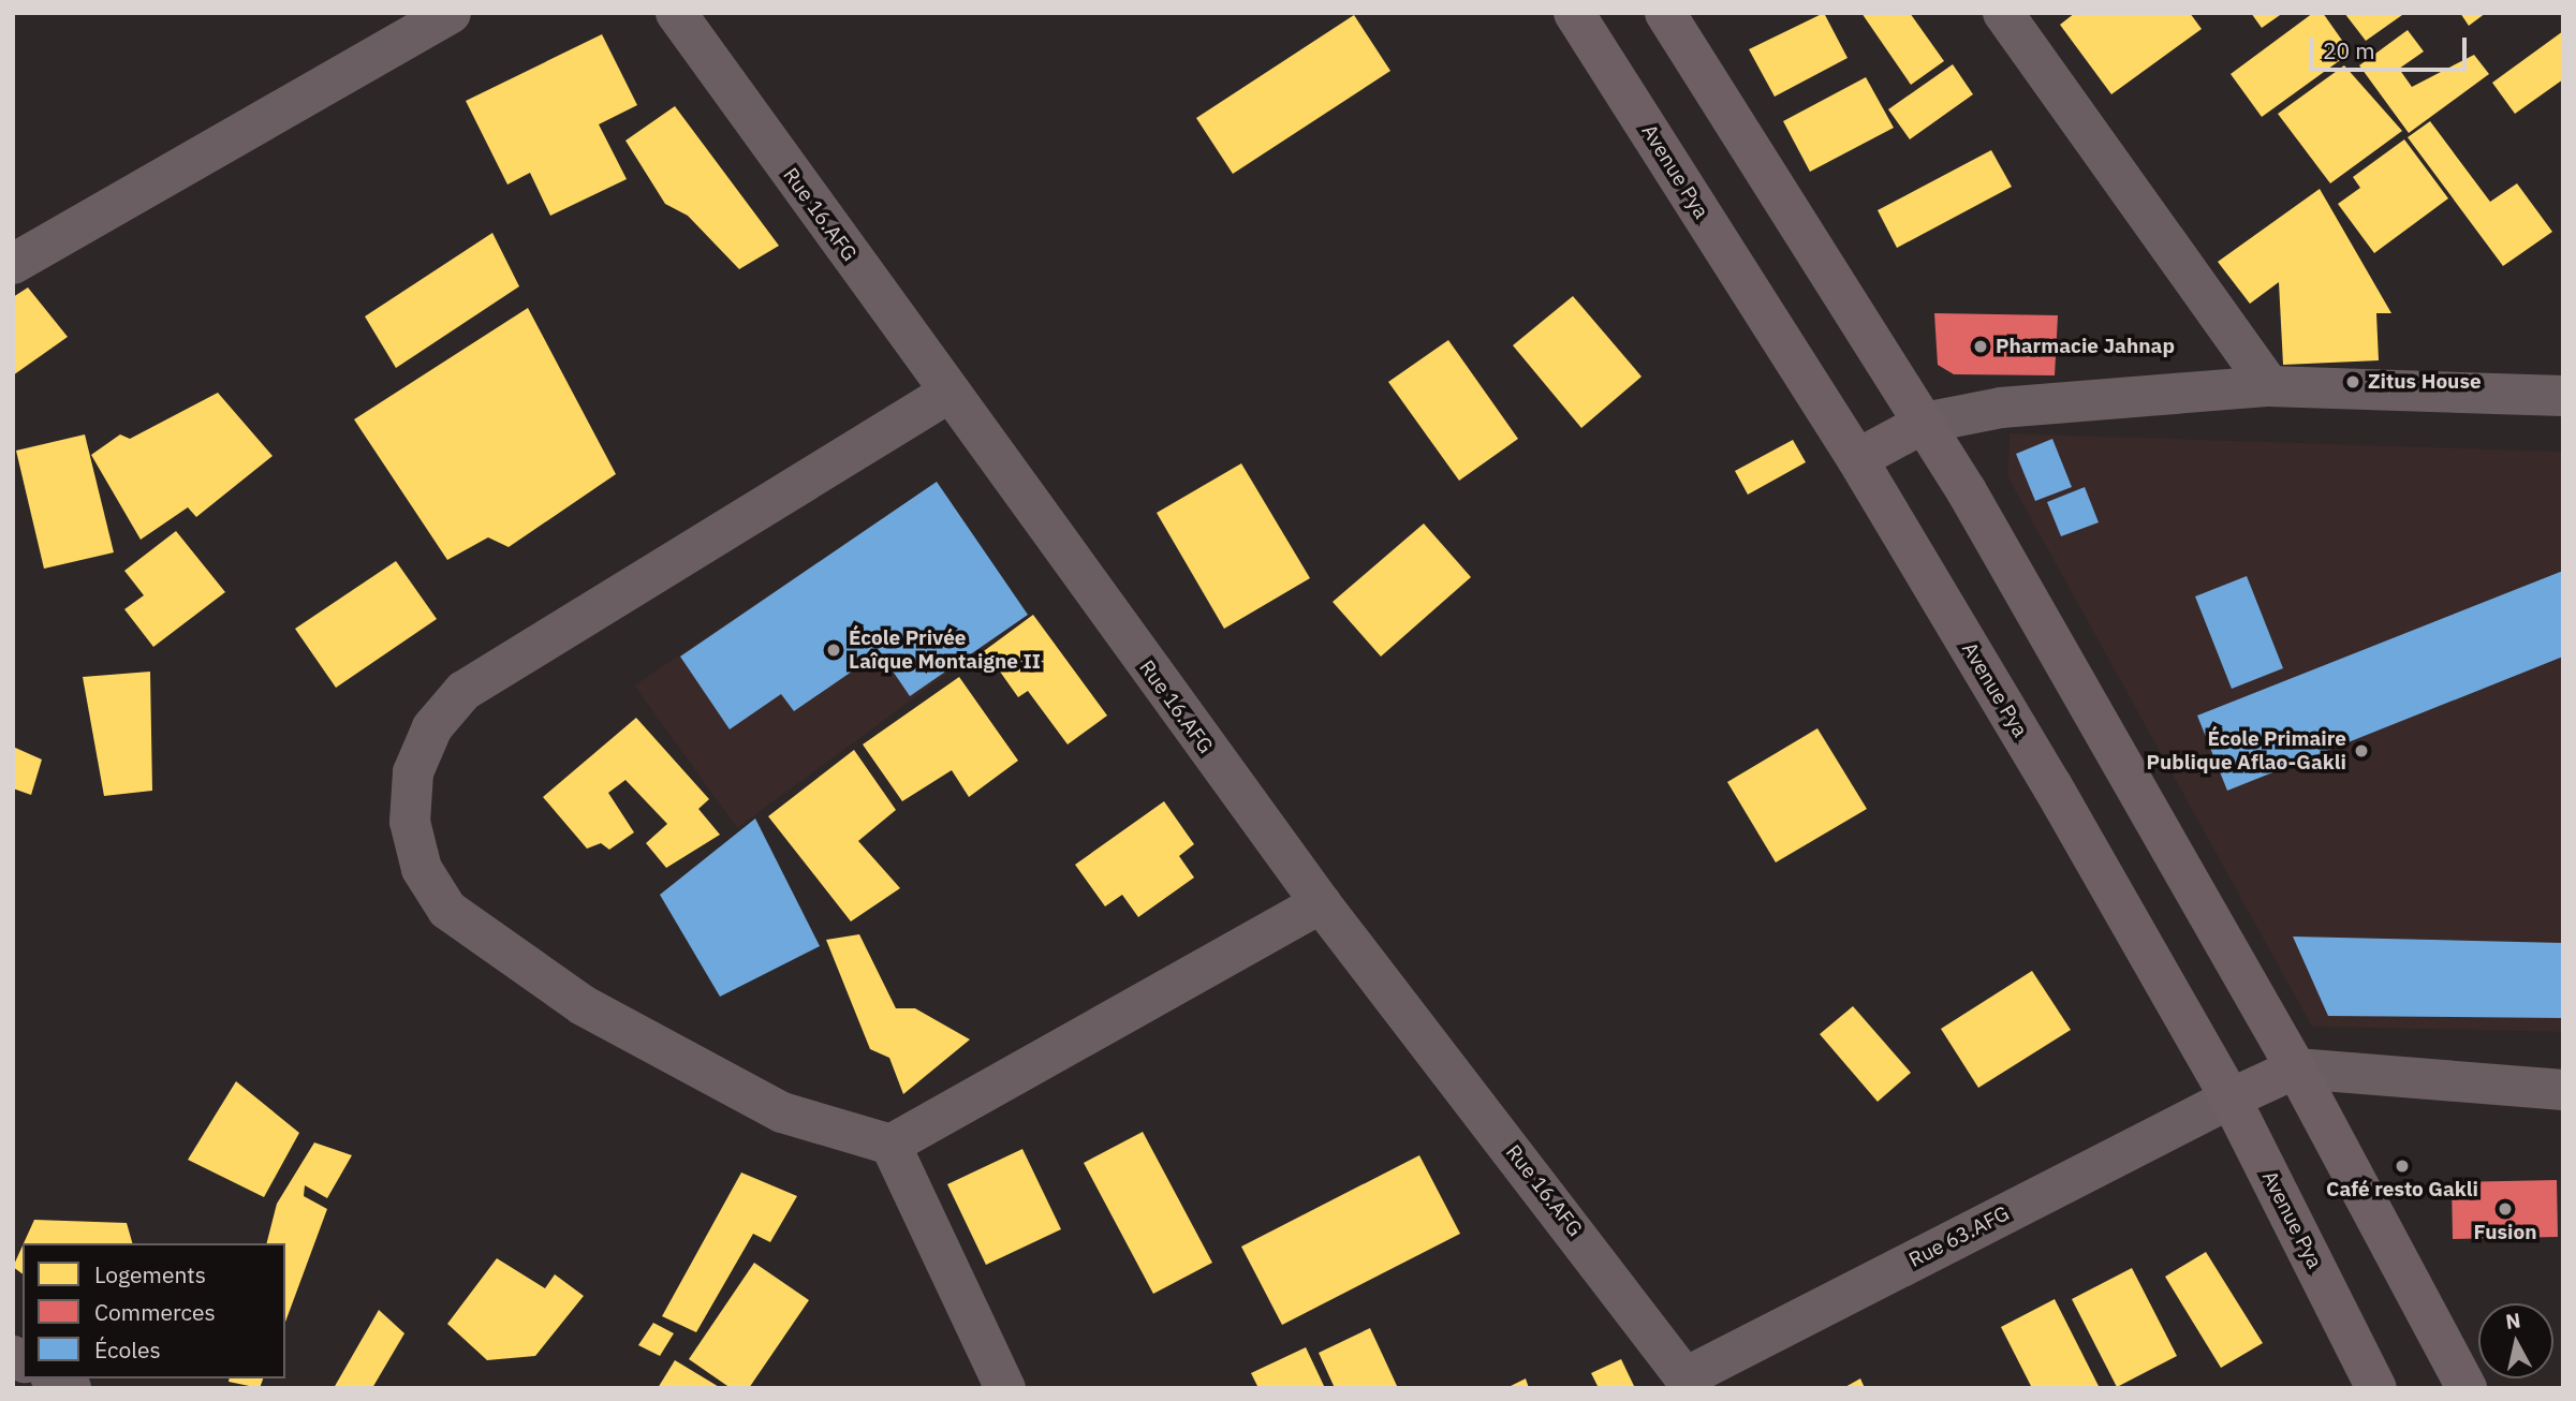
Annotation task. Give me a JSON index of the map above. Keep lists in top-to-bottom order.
{
  "streets": {
    "main road": ["Avenue Pya"],
    "street": ["Rue 16.AFG", "Rue 63.AFG"]
  },
  "crossings": [
    ["Avenue Pya", "Rue 63.AFG"],
    ["Rue 16.AFG", "Rue 63.AFG"]
  ],
  "places": [
    "Pharmacie Jahnap",
    "Zitus House",
    "École Privée Laîque Montaigne II",
    "École Primaire Publique Aflao-Gakli",
    "Café resto Gakli",
    "Fusion"
  ],
  "legend": ["Logements", "Commerces", "Écoles"],
  "scale_bar": "20 m",
  "north": "top"
}
